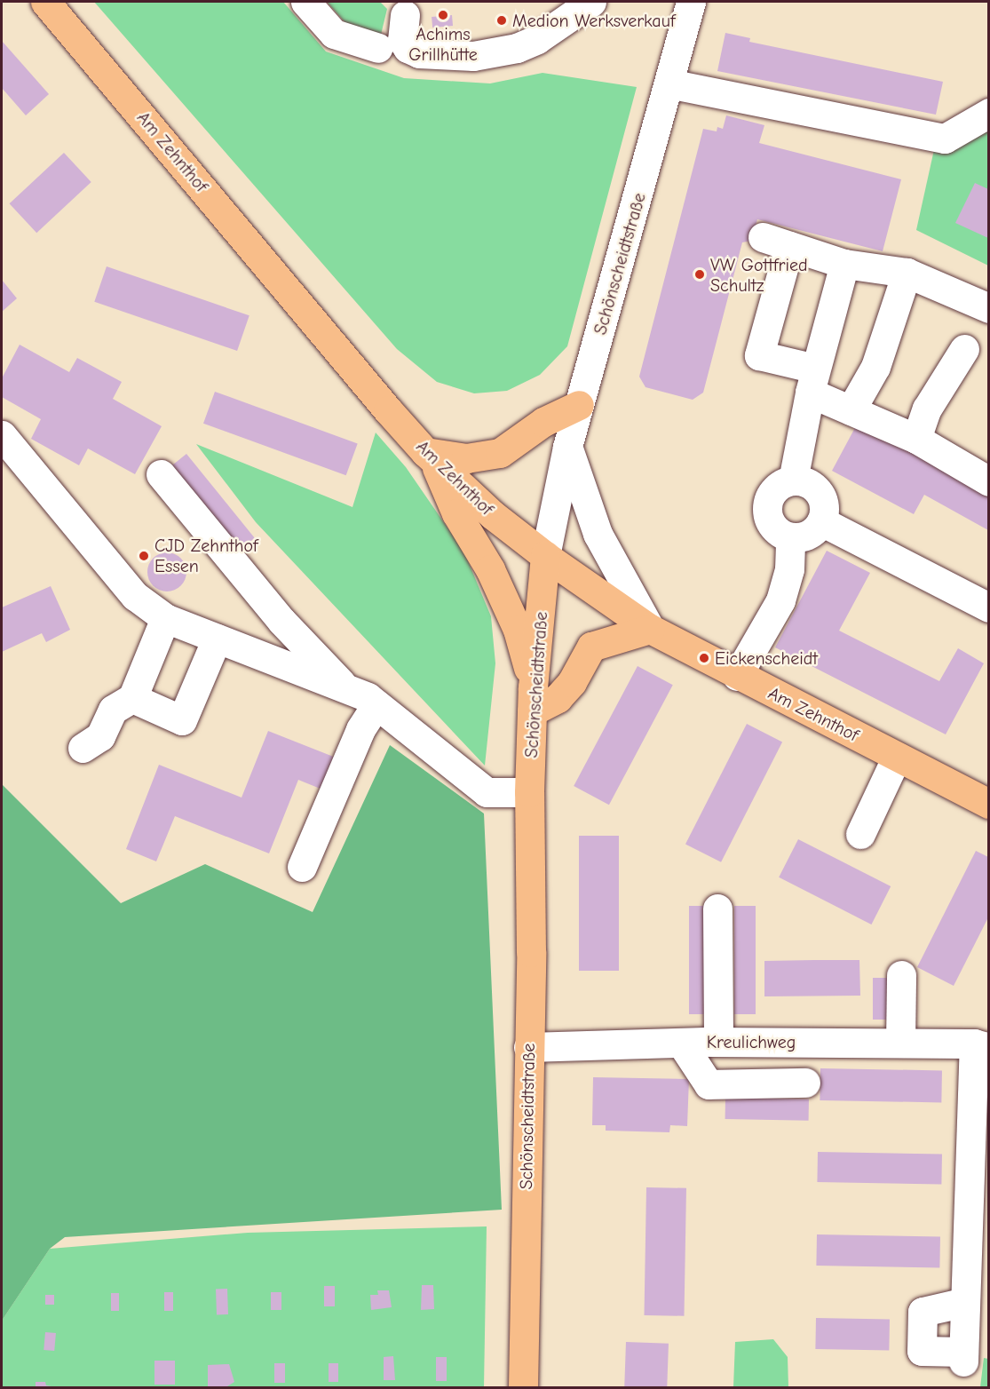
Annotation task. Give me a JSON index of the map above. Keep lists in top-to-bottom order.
{
  "streets": {
    "main road": ["Am Zehnthof", "Schönscheidtstraße"],
    "street": ["Kreulichweg"]
  },
  "crossings": [
    ["Am Zehnthof", "Schönscheidtstraße"],
    ["Schönscheidtstraße", "Kreulichweg"]
  ],
  "places": [
    "Achims Grillhütte",
    "Medion Werksverkauf",
    "VW Gottfried Schultz",
    "CJD Zehnthof Essen",
    "Eickenscheidt"
  ]
}
